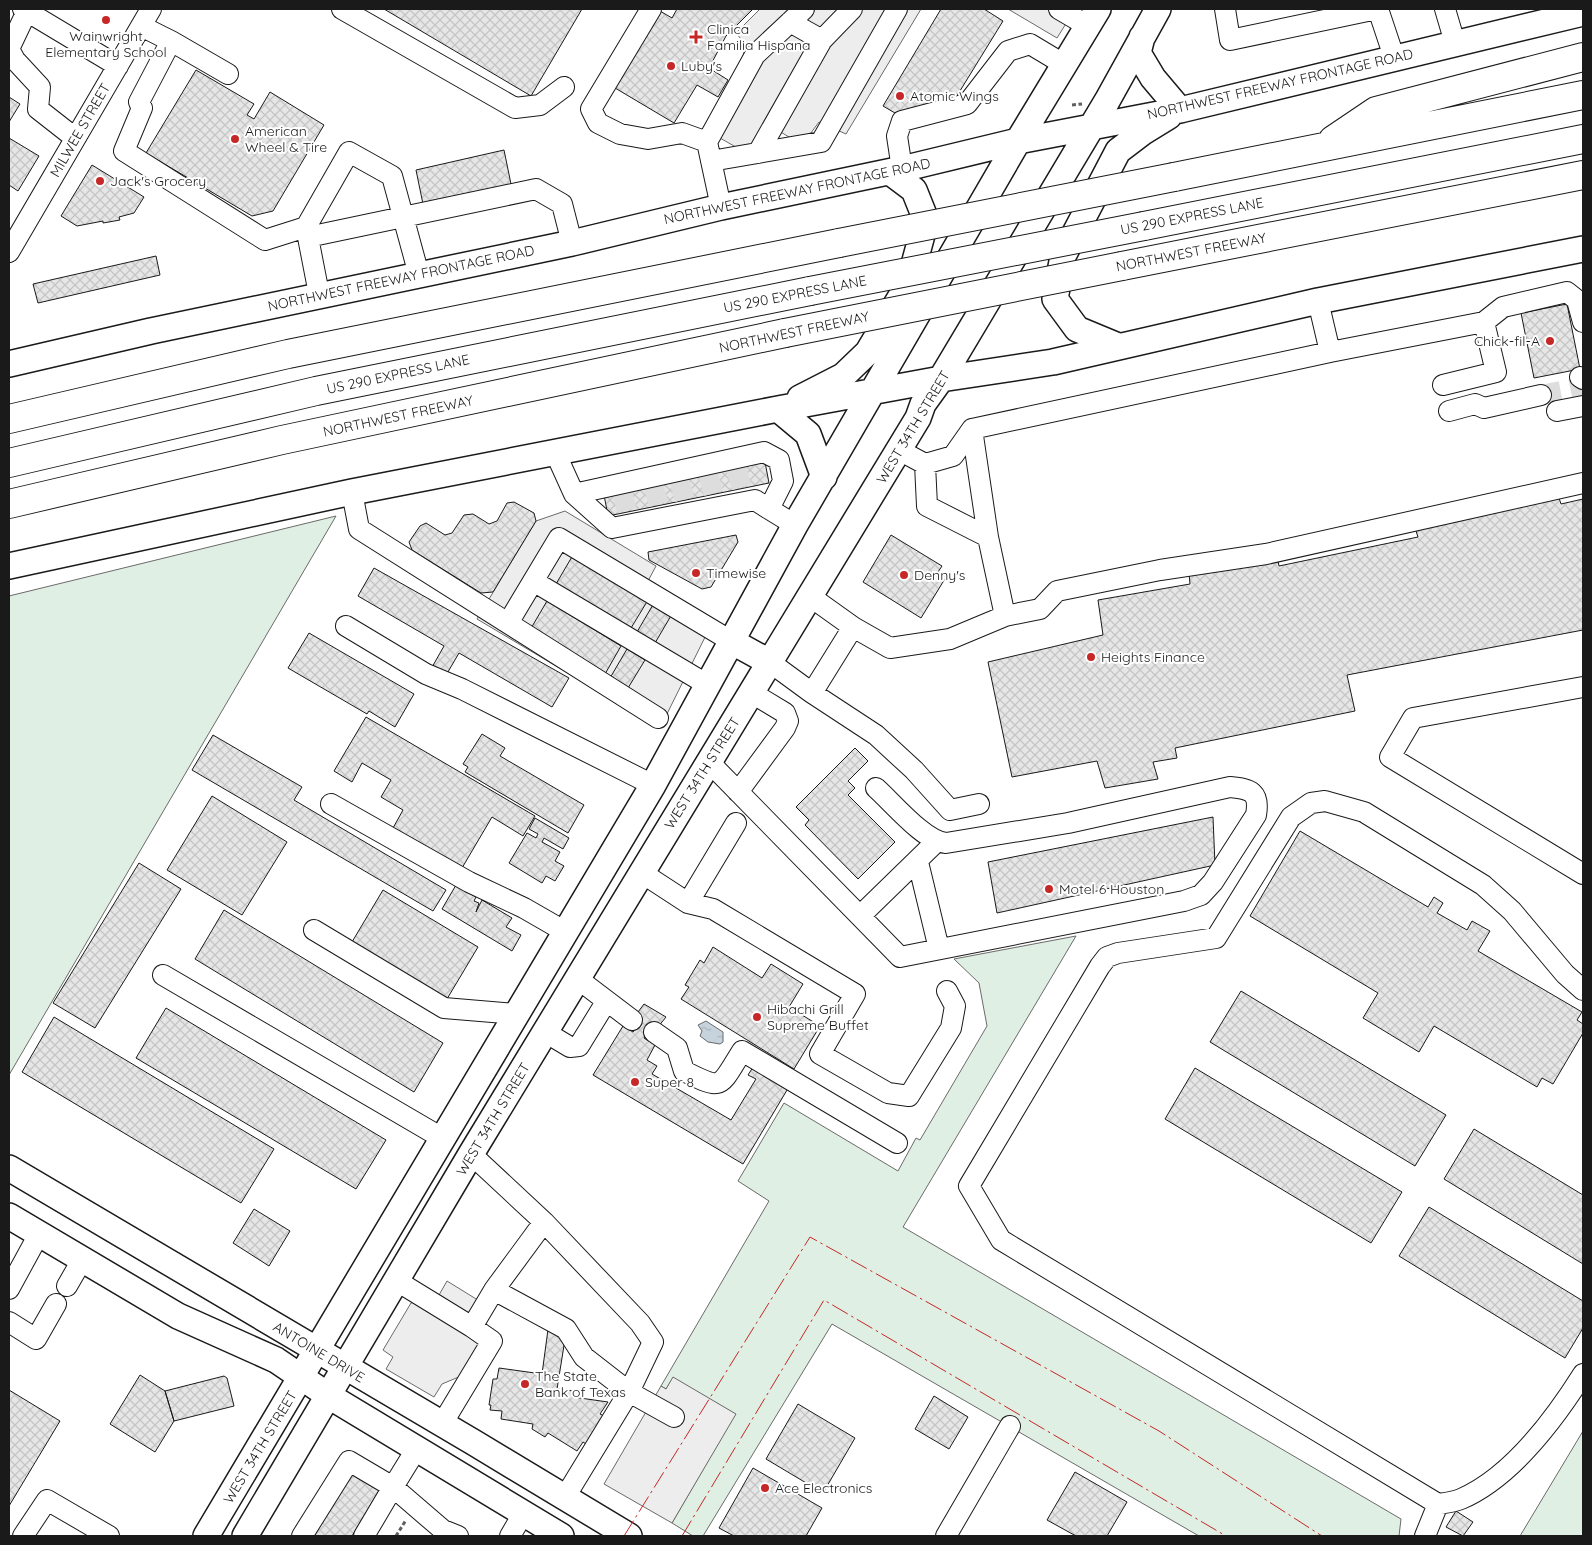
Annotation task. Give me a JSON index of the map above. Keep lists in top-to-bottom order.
{
  "streets": {
    "highway": ["US 290 EXPRESS LANE", "NORTHWEST FREEWAY"],
    "main road": ["NORTHWEST FREEWAY FRONTAGE ROAD", "WEST 34TH STREET", "ANTOINE DRIVE"],
    "street": ["MILWEE STREET"]
  },
  "crossings": [
    ["NORTHWEST FREEWAY FRONTAGE ROAD", "WEST 34TH STREET"],
    ["WEST 34TH STREET", "ANTOINE DRIVE"]
  ],
  "places": {
    "other": [
      "Wainwright Elementary School",
      "Luby's",
      "Atomic Wings",
      "American Wheel & Tire",
      "Jack's Grocery",
      "Chick-fil-A",
      "Timewise",
      "Denny's",
      "Heights Finance",
      "Motel 6 Houston",
      "Hibachi Grill Supreme Buffet",
      "Super 8",
      "The State Bank of Texas",
      "Ace Electronics"
    ],
    "health": ["Clinica Familia Hispana"]
  }
}
